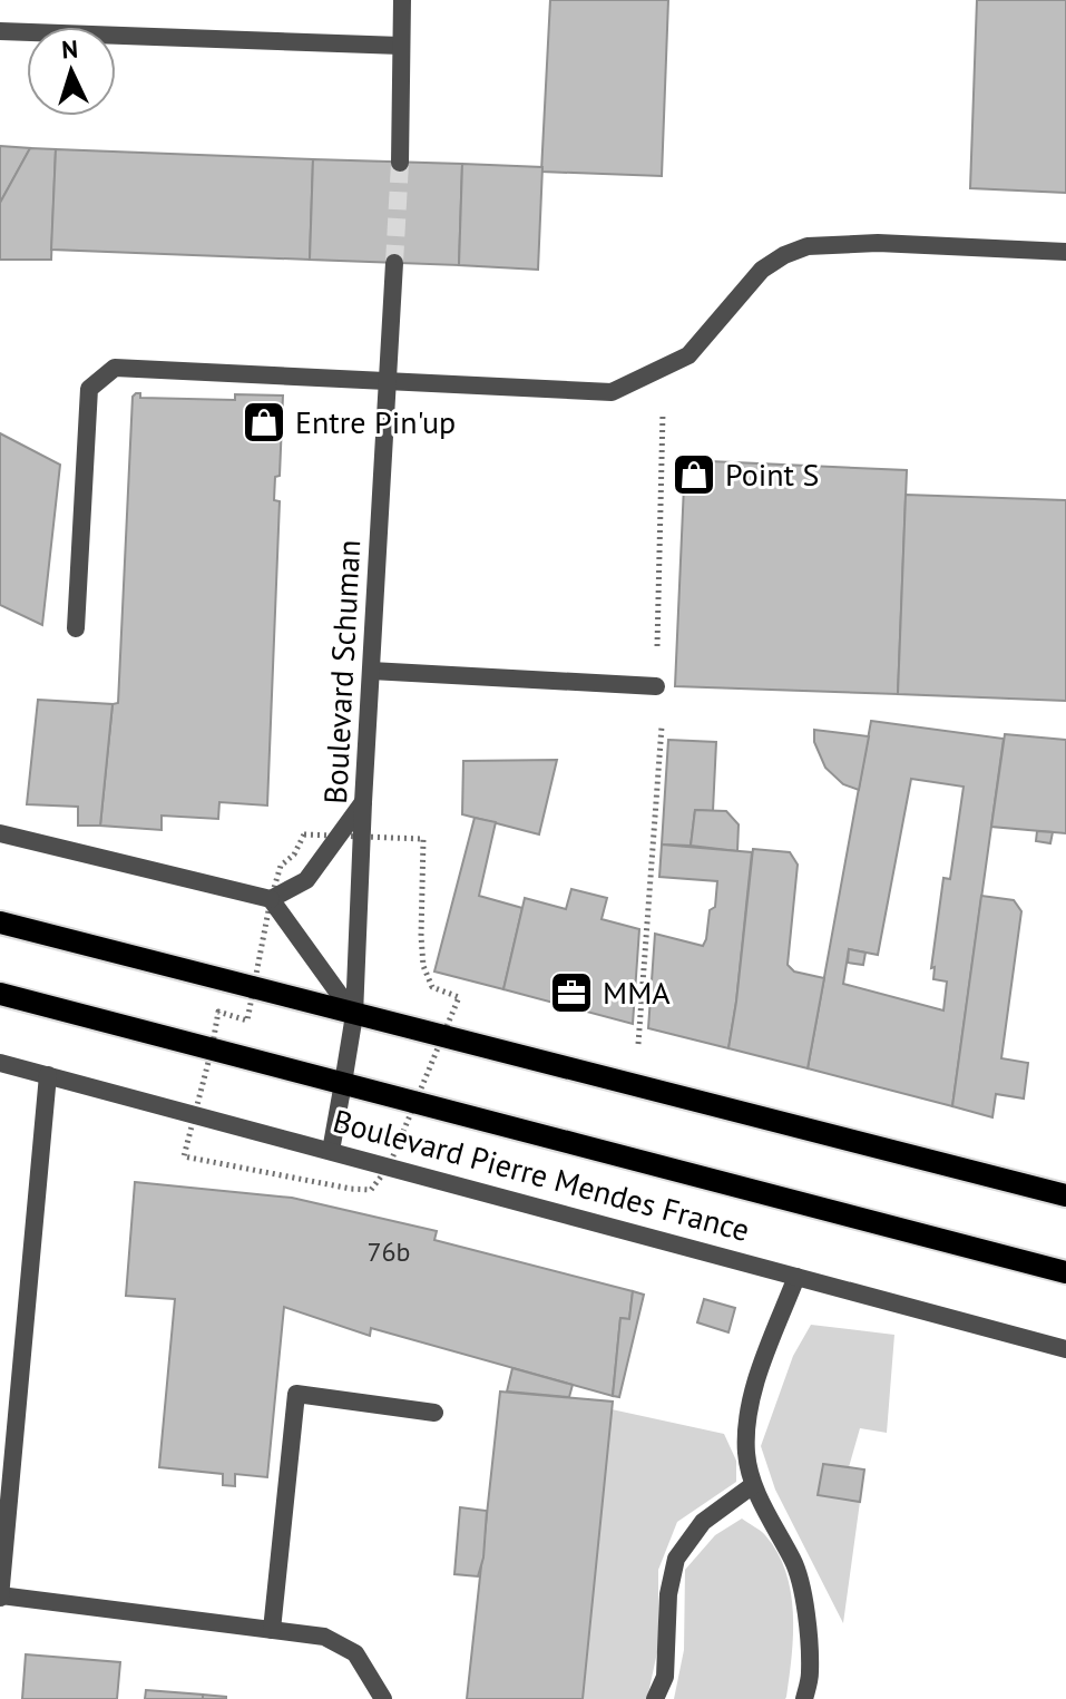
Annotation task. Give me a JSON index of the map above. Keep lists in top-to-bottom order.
{
  "streets": {
    "main road": ["Boulevard Pierre Mendes France"],
    "street": ["Boulevard Schuman"]
  },
  "crossings": [
    ["Boulevard Schuman", "Boulevard Pierre Mendes France"]
  ],
  "places": {
    "shop": ["Entre Pin'up", "Point S"],
    "office": ["MMA"]
  },
  "house_numbers": ["76b"],
  "north": "top"
}
